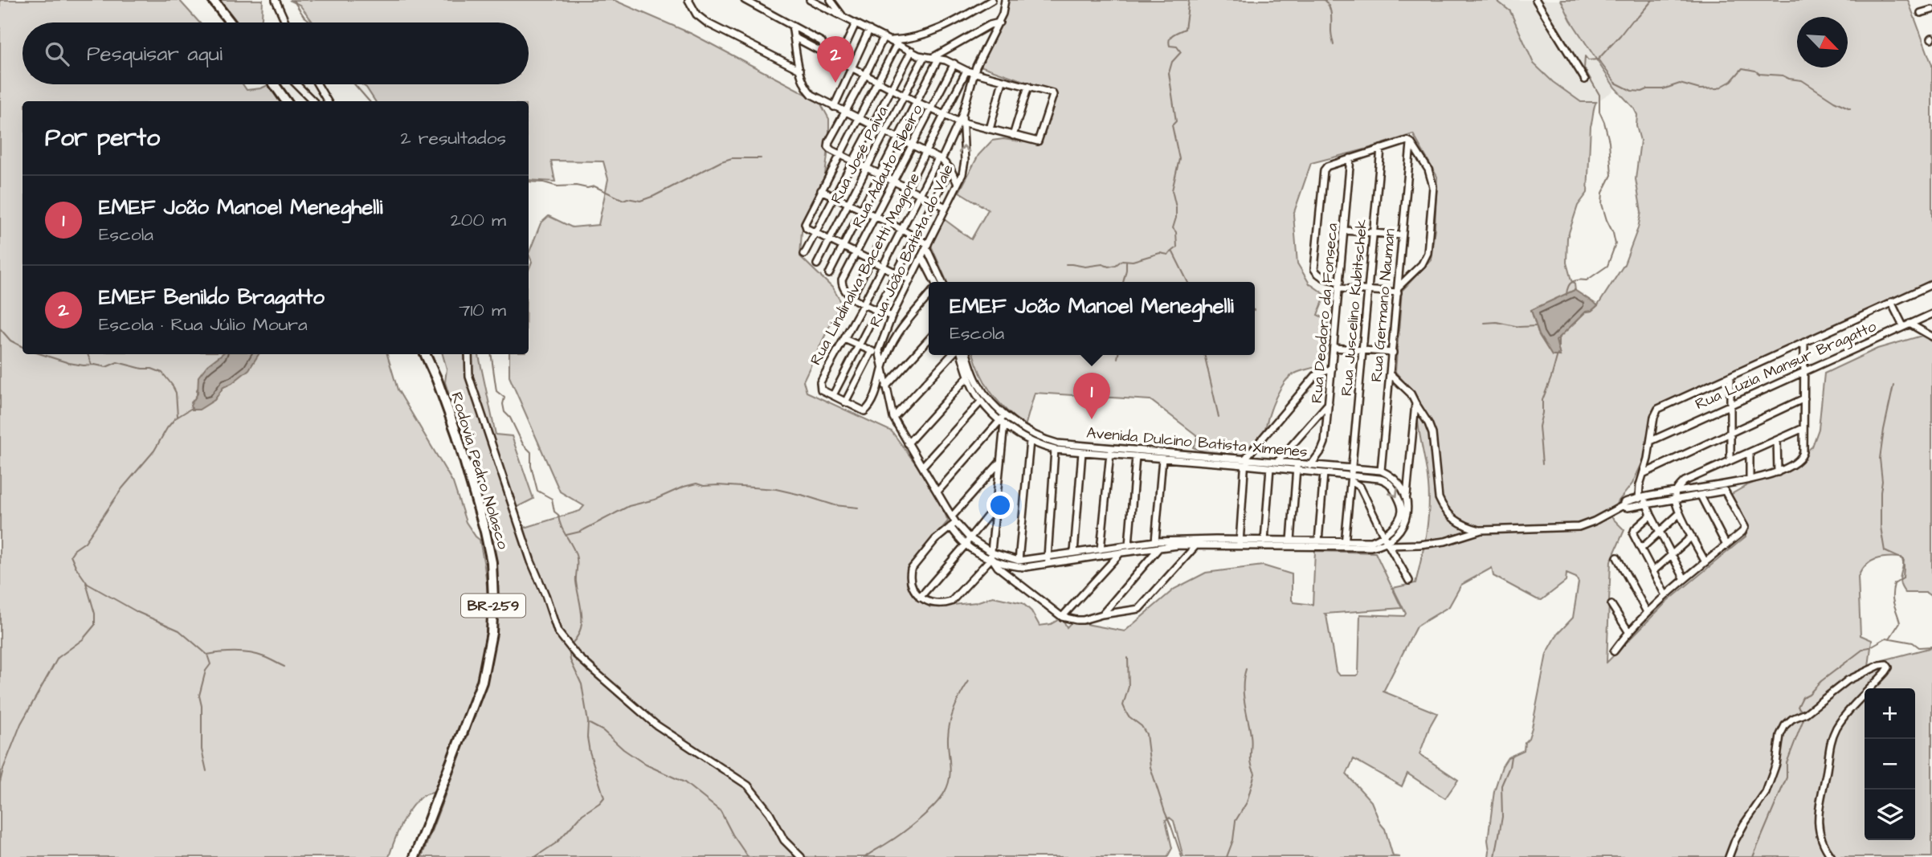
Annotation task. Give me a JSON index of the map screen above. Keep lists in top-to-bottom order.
{
  "streets": {
    "highway": ["Rodovia Pedro Nolasco", "BR-259"],
    "street": [
      "Rua José Paiva",
      "Rua Adauto Ribeiro",
      "Rua João Batista do Vale",
      "Rua Lindinalva Bacetti Magione",
      "Rua Germano Nauman",
      "Rua Juscelino Kubitschek",
      "Rua Deodoro da Fonseca",
      "Rua Luzia Mansur Bragatto",
      "Avenida Dulcino Batista Ximenes"
    ]
  },
  "crossings": [
    ["Rua João Batista do Vale", "Rua Lindinalva Bacetti Magione"],
    ["Rua Germano Nauman", "Avenida Dulcino Batista Ximenes"],
    ["Rua Juscelino Kubitschek", "Avenida Dulcino Batista Ximenes"],
    ["Rua Deodoro da Fonseca", "Avenida Dulcino Batista Ximenes"]
  ],
  "north": "bottom right",
  "page": {
    "search": "Pesquisar aqui",
    "pins": ["2", "1"],
    "heading": ["Por perto", "2 resultados"],
    "list": [
      {
        "mark": "1",
        "name": "EMEF João Manoel Meneghelli",
        "note": "Escola",
        "value": "200 m"
      },
      {
        "mark": "2",
        "name": "EMEF Benildo Bragatto",
        "note": "Escola · Rua Júlio Moura",
        "value": "710 m"
      }
    ],
    "popup": ["EMEF João Manoel Meneghelli", "Escola"],
    "map_buttons": ["+", "−"]
  }
}
